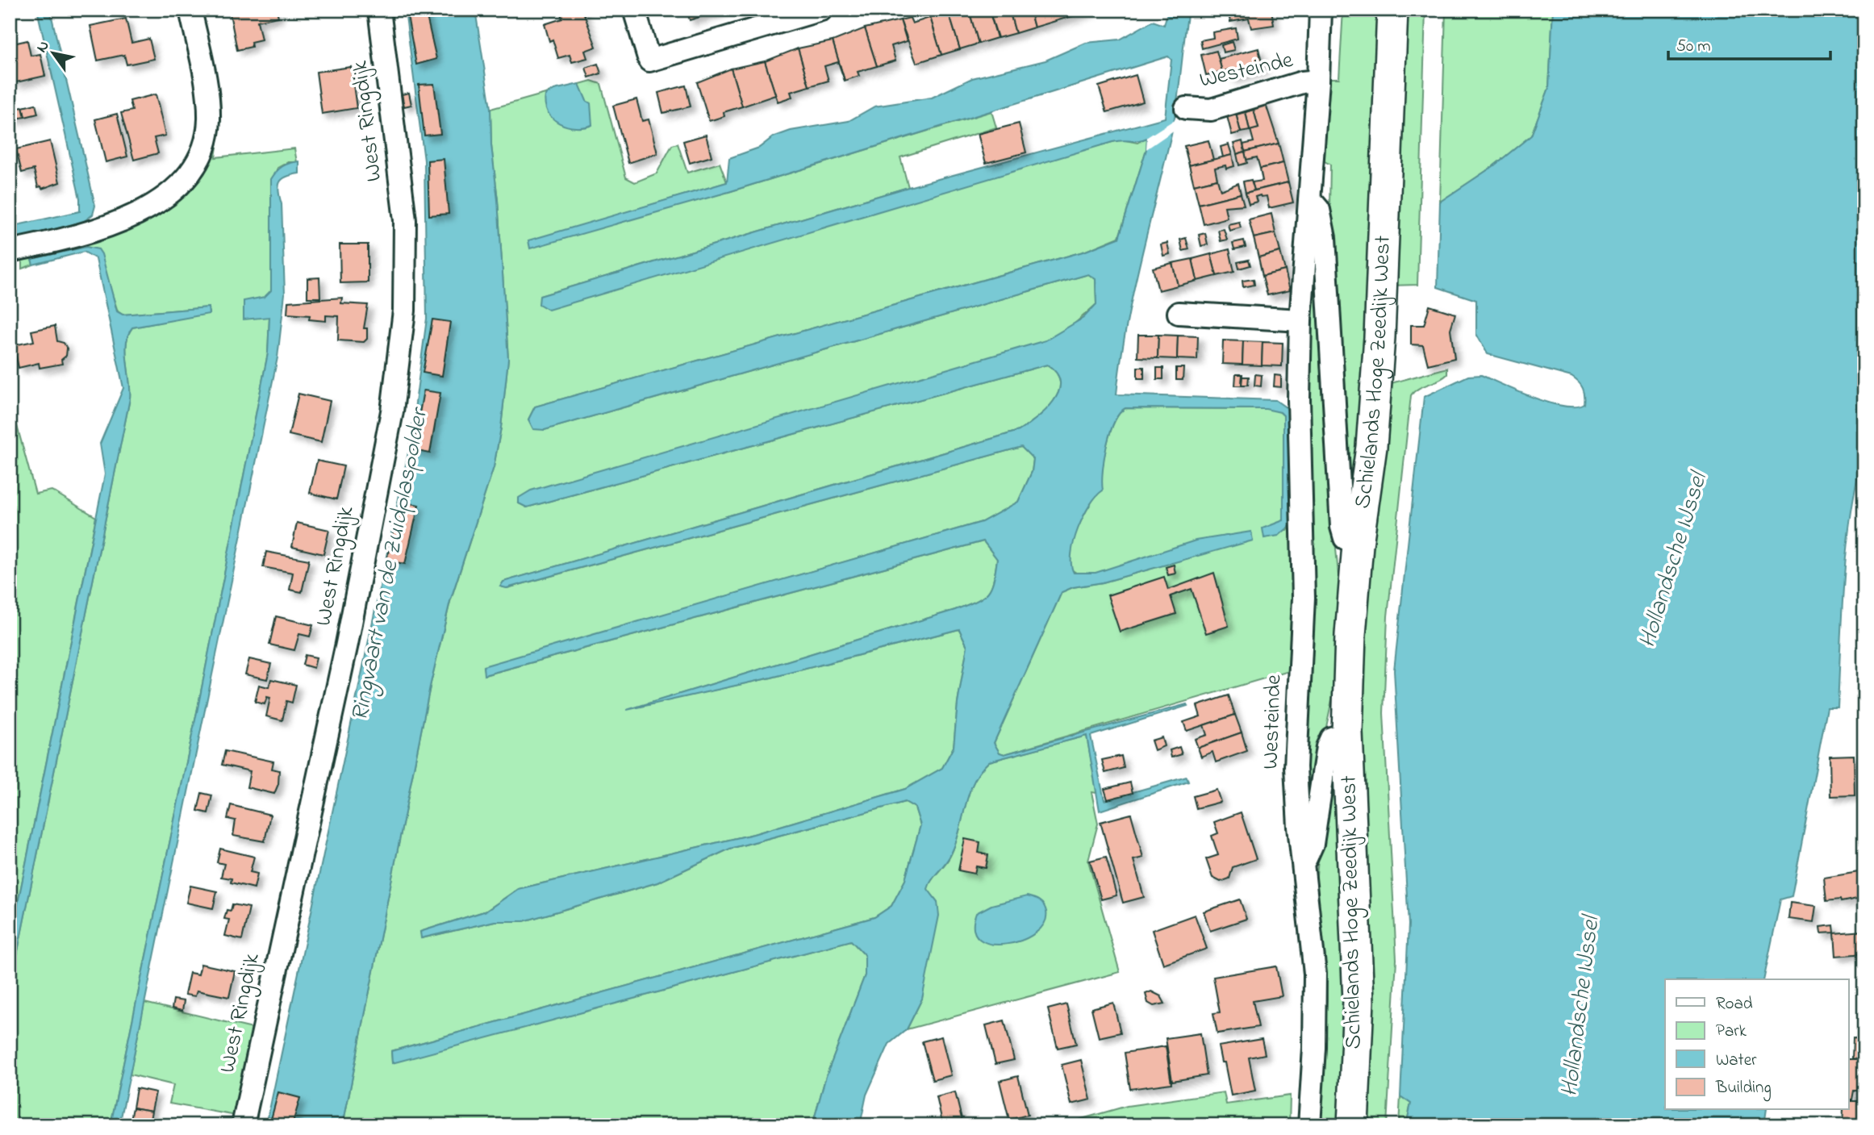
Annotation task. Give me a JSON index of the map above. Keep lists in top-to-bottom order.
{
  "streets": {
    "street": ["Westeinde", "West Ringdijk", "Schielands Hoge Zeedijk West"]
  },
  "crossings": [
    ["Westeinde", "Schielands Hoge Zeedijk West"]
  ],
  "water": ["Hollandsche IJssel", "Ringvaart van de Zuidplaspolder"],
  "legend": [
    "Road",
    "Park",
    "Water",
    "Building"
  ],
  "scale_bar": "50 m",
  "north": "top left"
}
